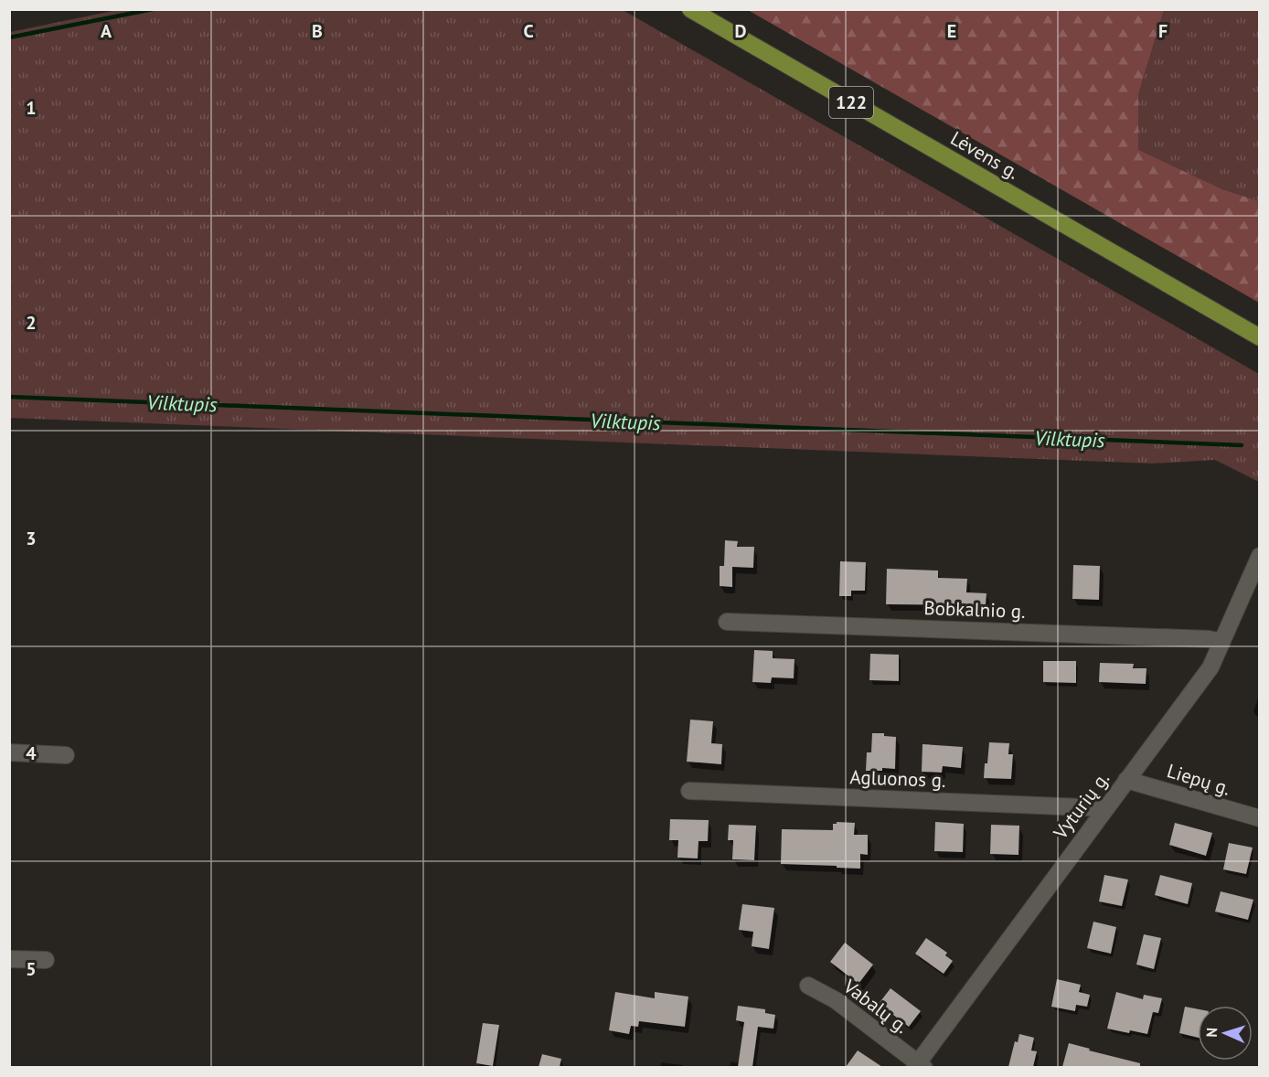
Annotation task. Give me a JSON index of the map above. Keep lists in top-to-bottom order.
{
  "streets": {
    "main road": ["122", "Lėvens g."],
    "street": [
      "Bobkalnio g.",
      "Agluonos g.",
      "Liepų g.",
      "Vyturių g.",
      "Vabalų g."
    ]
  },
  "crossings": [
    ["Bobkalnio g.", "Vyturių g."],
    ["Agluonos g.", "Vyturių g."],
    ["Liepų g.", "Vyturių g."],
    ["Vyturių g.", "Vabalų g."]
  ],
  "water": ["Vilktupis"],
  "north": "left",
  "grid": {
    "columns": [
      "A",
      "B",
      "C",
      "D",
      "E",
      "F"
    ],
    "rows": [
      "1",
      "2",
      "3",
      "4",
      "5"
    ]
  }
}
